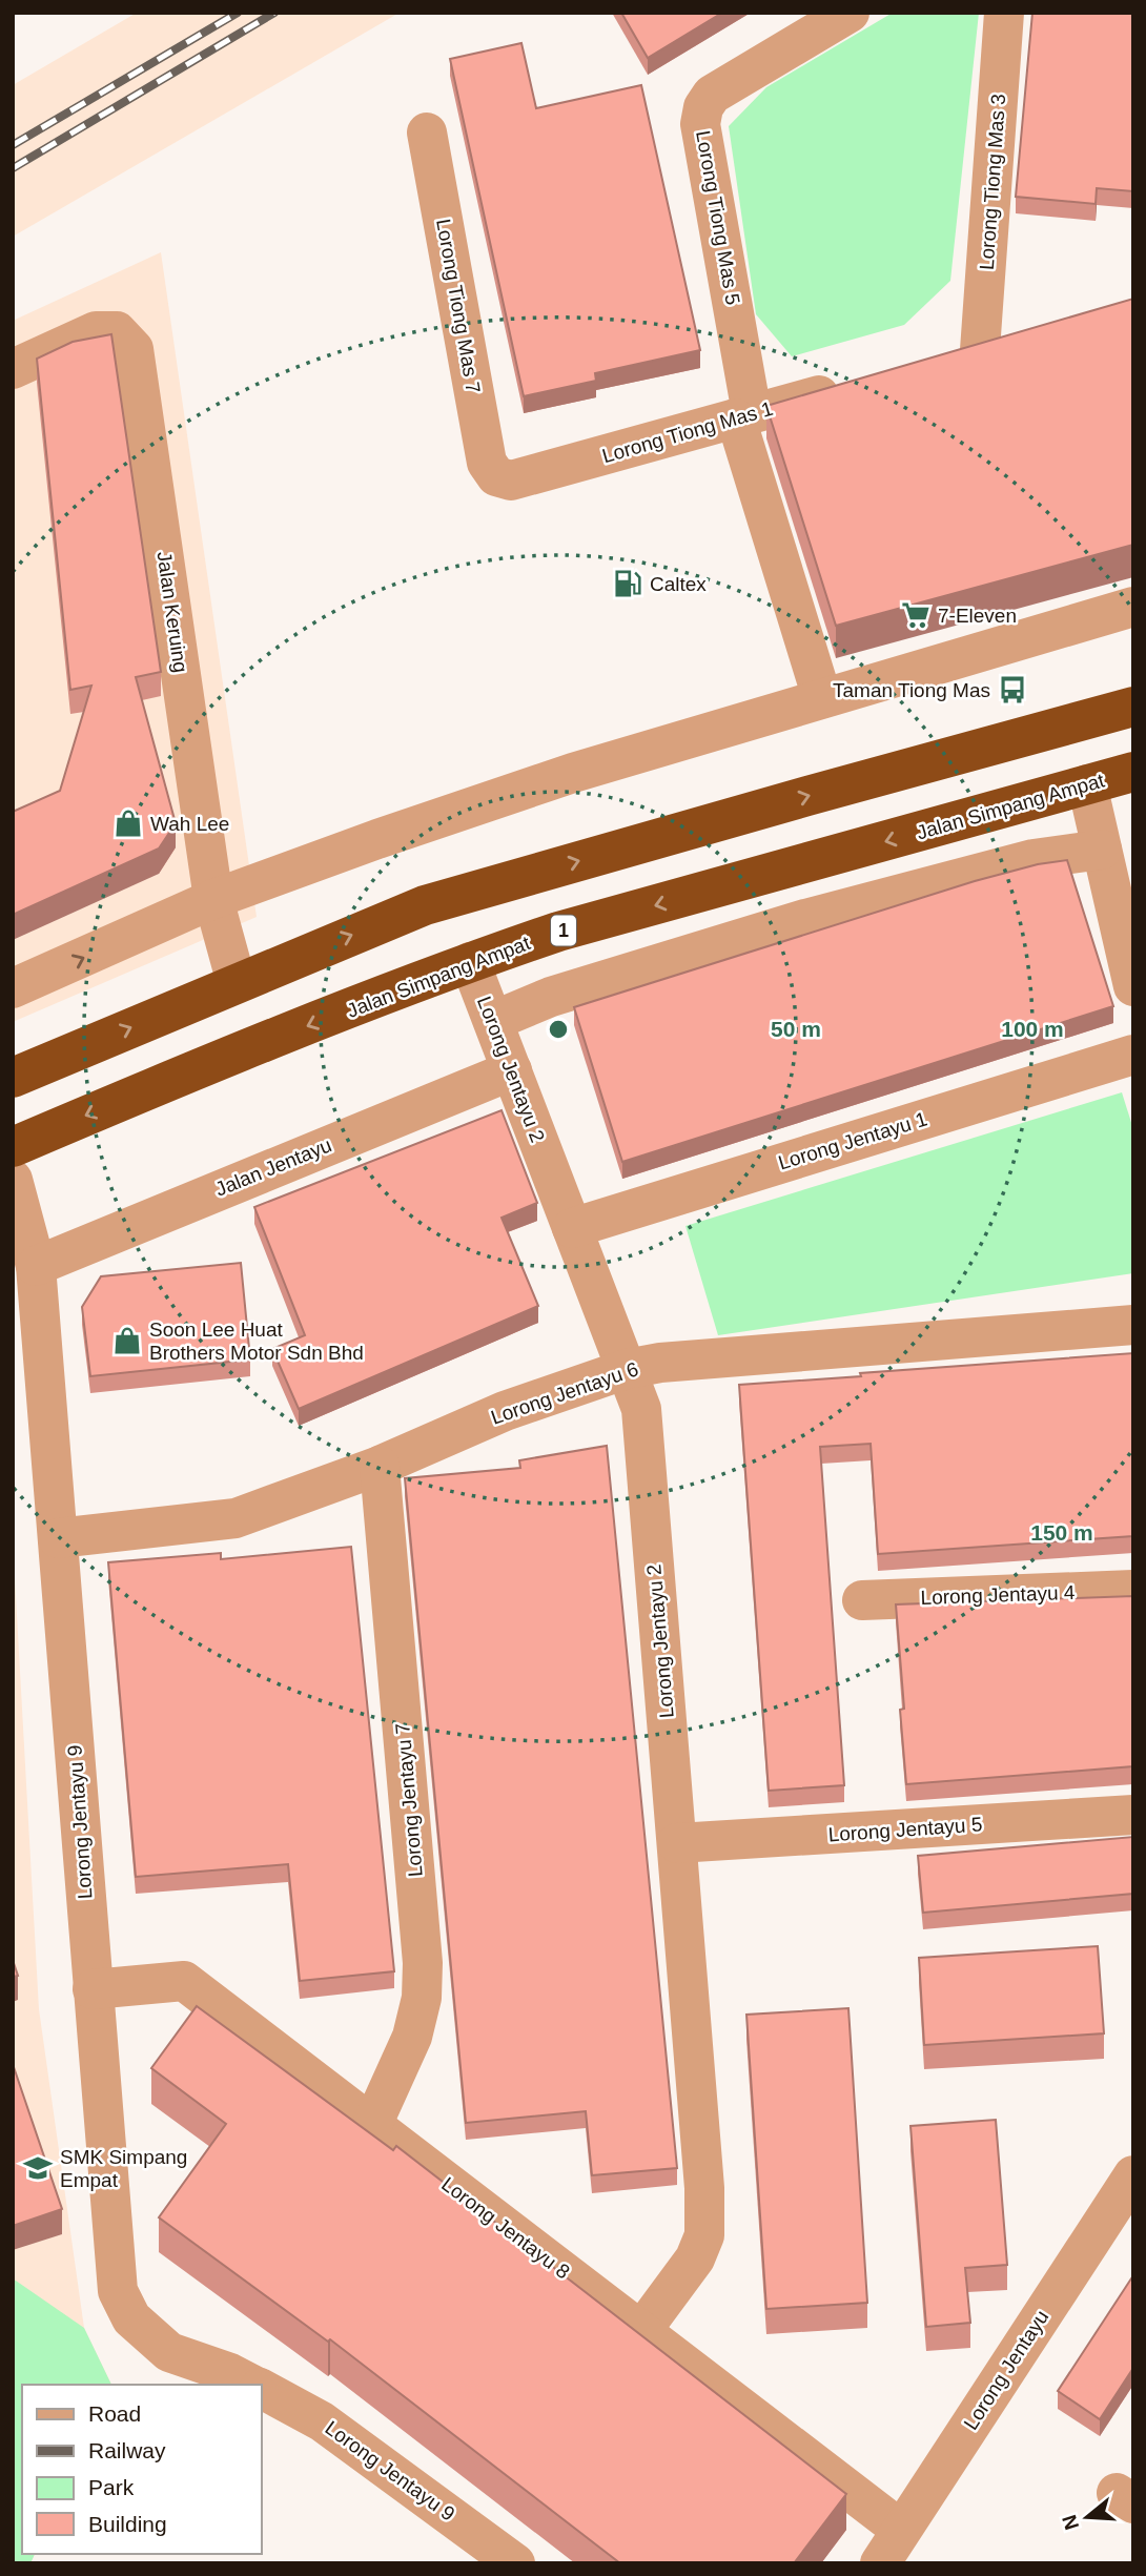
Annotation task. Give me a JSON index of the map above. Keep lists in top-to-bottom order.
{
  "streets": {
    "highway": ["Jalan Simpang Ampat", "1"],
    "street": [
      "Lorong Tiong Mas 3",
      "Lorong Tiong Mas 5",
      "Lorong Tiong Mas 7",
      "Lorong Tiong Mas 1",
      "Jalan Keruing",
      "Lorong Jentayu 2",
      "Lorong Jentayu 1",
      "Jalan Jentayu",
      "Lorong Jentayu 6",
      "Lorong Jentayu 4",
      "Lorong Jentayu 7",
      "Lorong Jentayu 9",
      "Lorong Jentayu 5",
      "Lorong Jentayu 8",
      "Lorong Jentayu"
    ]
  },
  "crossings": [
    ["Lorong Tiong Mas 5", "Lorong Tiong Mas 1"],
    ["Lorong Tiong Mas 7", "Lorong Tiong Mas 1"],
    ["Jalan Simpang Ampat", "Lorong Jentayu 2"],
    ["Lorong Jentayu 2", "Lorong Jentayu 1"],
    ["Lorong Jentayu 2", "Jalan Jentayu"],
    ["Lorong Jentayu 2", "Lorong Jentayu 6"],
    ["Lorong Jentayu 2", "Lorong Jentayu 5"],
    ["Lorong Jentayu 2", "Lorong Jentayu 8"],
    ["Jalan Jentayu", "Lorong Jentayu 9"],
    ["Lorong Jentayu 6", "Lorong Jentayu 7"],
    ["Lorong Jentayu 6", "Lorong Jentayu 9"],
    ["Lorong Jentayu 7", "Lorong Jentayu 8"],
    ["Lorong Jentayu 9", "Lorong Jentayu 8"],
    ["Lorong Jentayu 8", "Lorong Jentayu"]
  ],
  "places": {
    "fuel station": ["Caltex"],
    "supermarket": ["7-Eleven"],
    "bus stop": ["Taman Tiong Mas"],
    "shop": ["Wah Lee", "Soon Lee Huat Brothers Motor Sdn Bhd"],
    "school or university": ["SMK Simpang Empat"]
  },
  "legend": [
    "Road",
    "Railway",
    "Park",
    "Building"
  ],
  "north": "left",
  "rings": ["50 m", "100 m", "150 m"]
}
